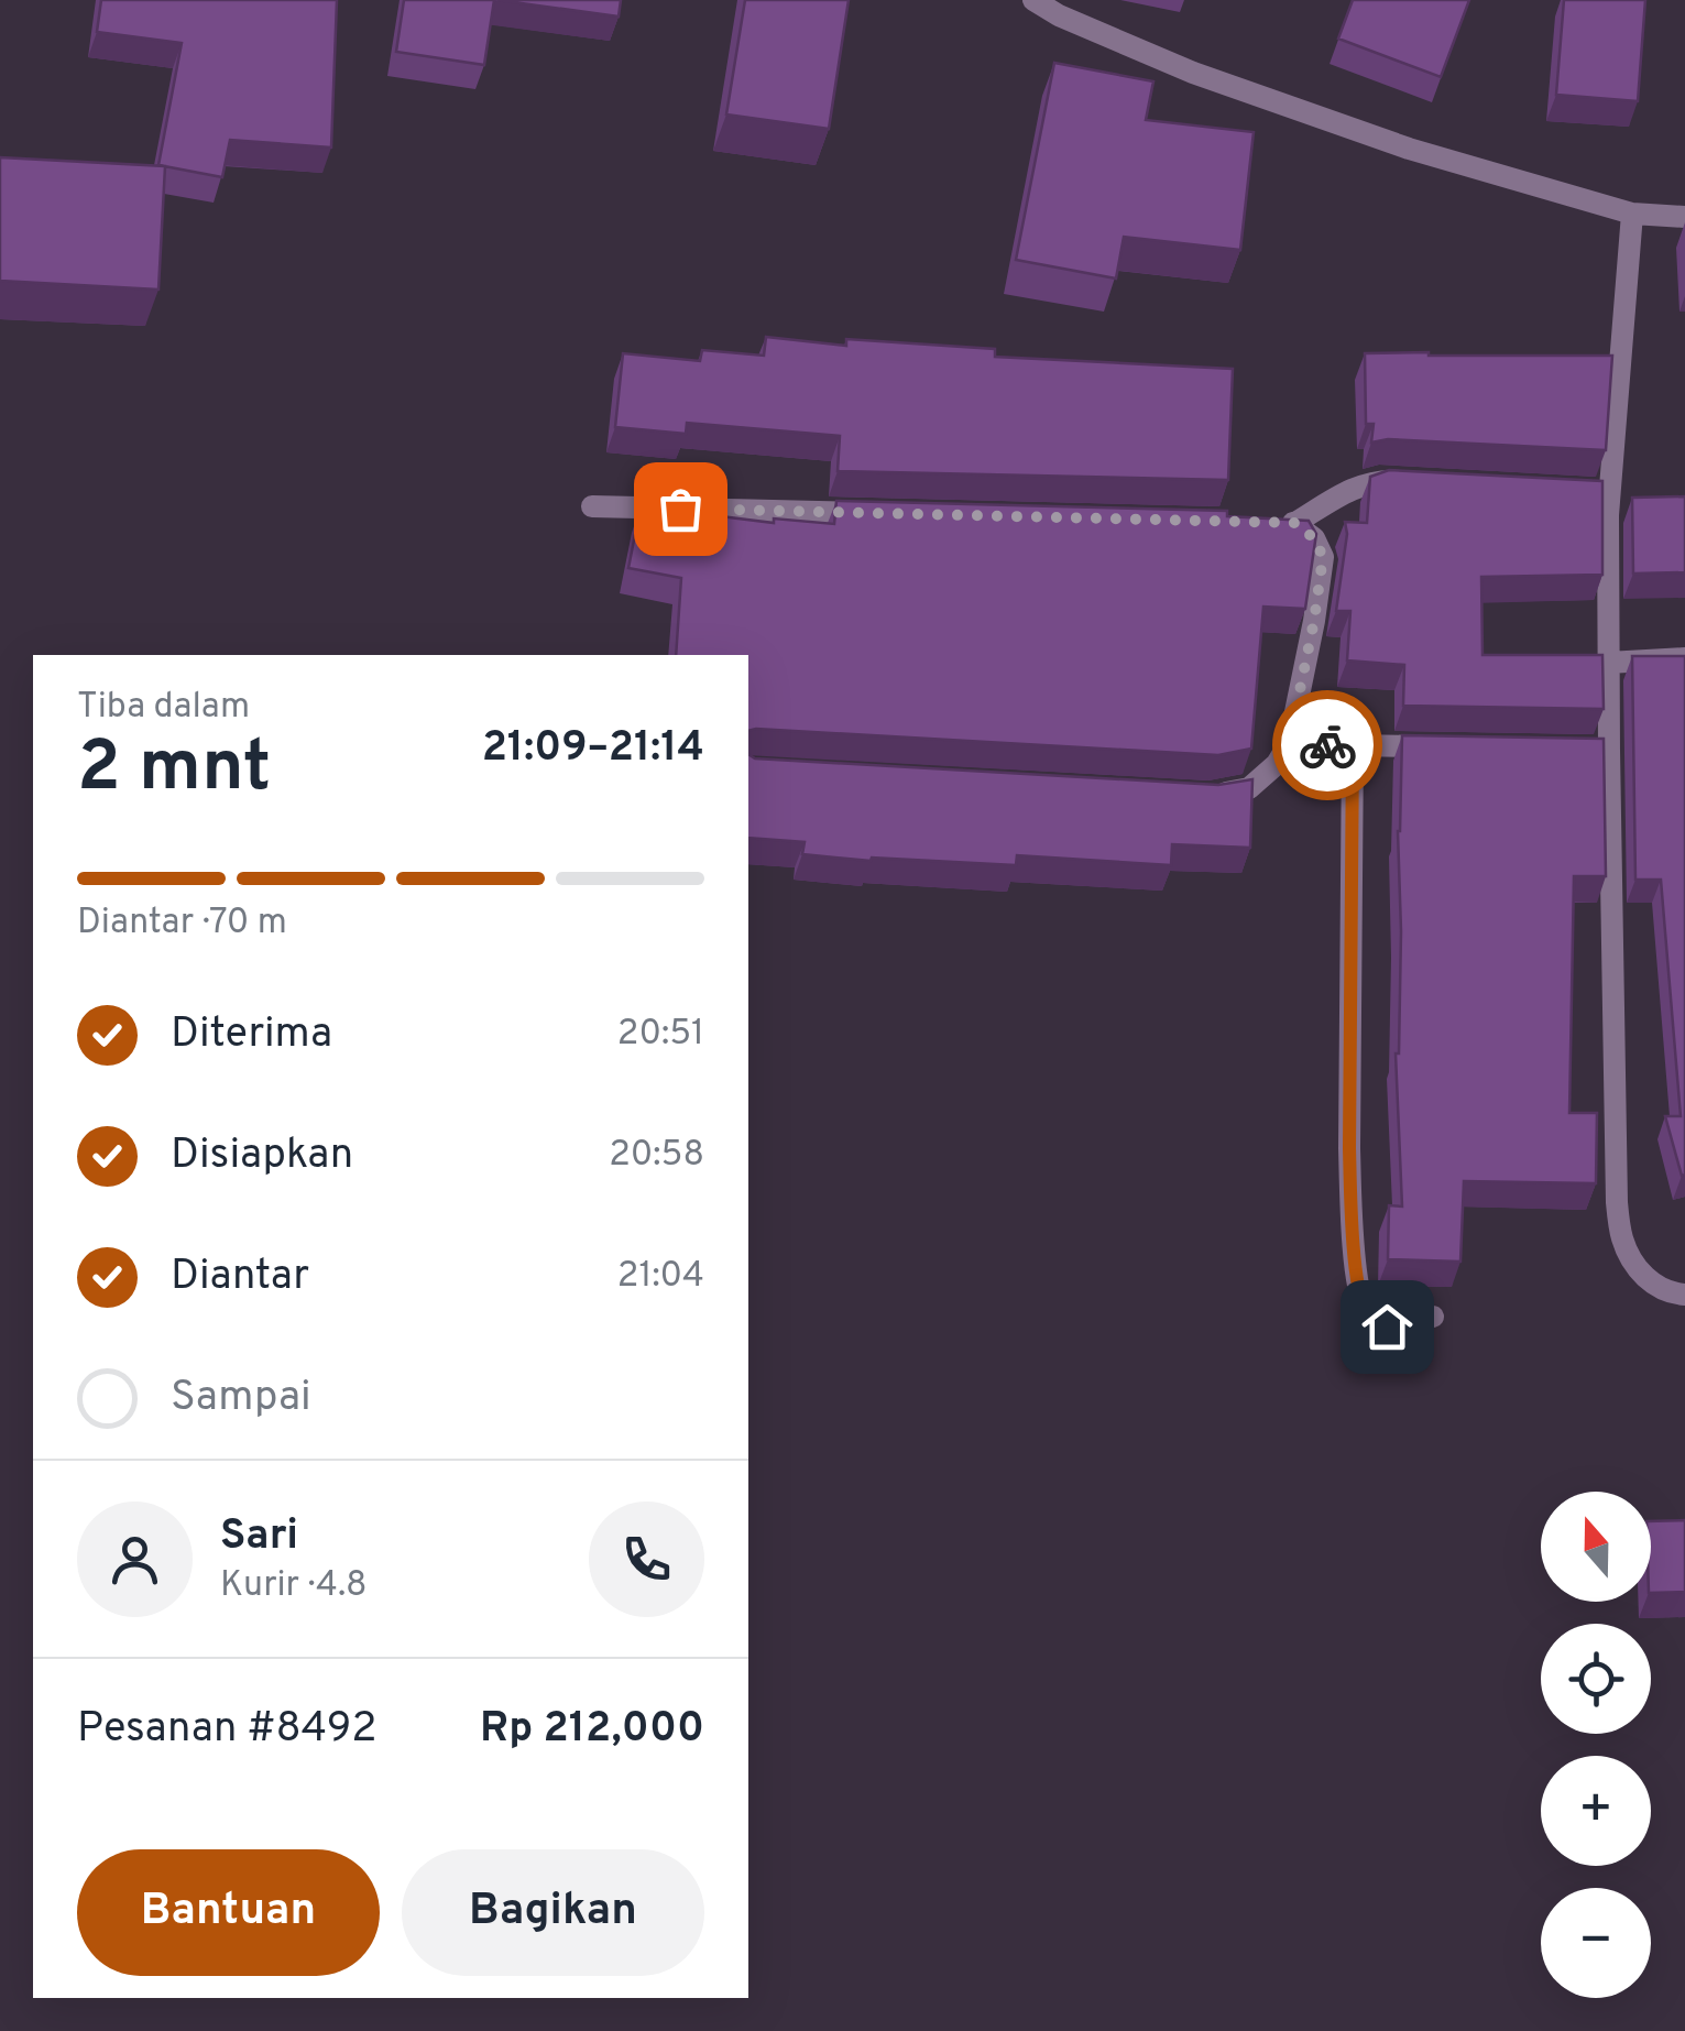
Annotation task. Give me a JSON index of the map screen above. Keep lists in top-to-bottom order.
{
  "north": "top",
  "page": {
    "heading": ["2 mnt", "Tiba dalam", "21:09–21:14"],
    "panel": [
      "Sari",
      "Kurir · 4.8",
      "Pesanan #8492",
      "Rp 212,000"
    ],
    "bar": "Diantar · 70 m",
    "list": [
      ["Diterima", "20:51"],
      ["Disiapkan", "20:58"],
      ["Diantar", "21:04"],
      "Sampai"
    ],
    "map_buttons": ["+", "−"],
    "buttons": ["Bantuan", "Bagikan"]
  }
}
